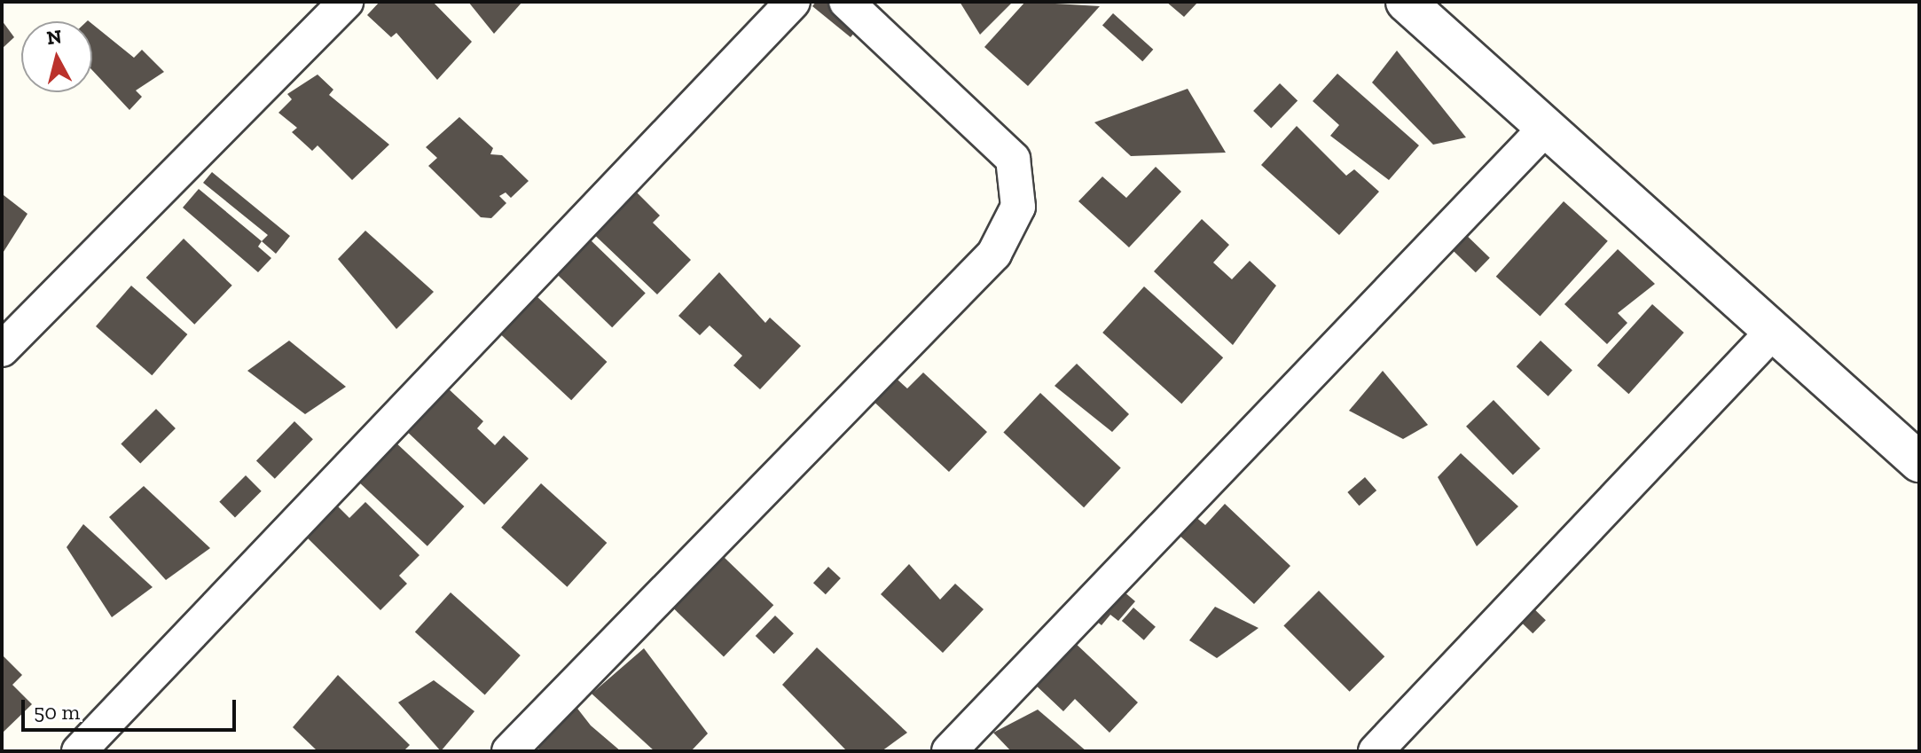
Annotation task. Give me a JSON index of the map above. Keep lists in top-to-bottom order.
{
  "scale_bar": "50 m",
  "north": "top"
}
